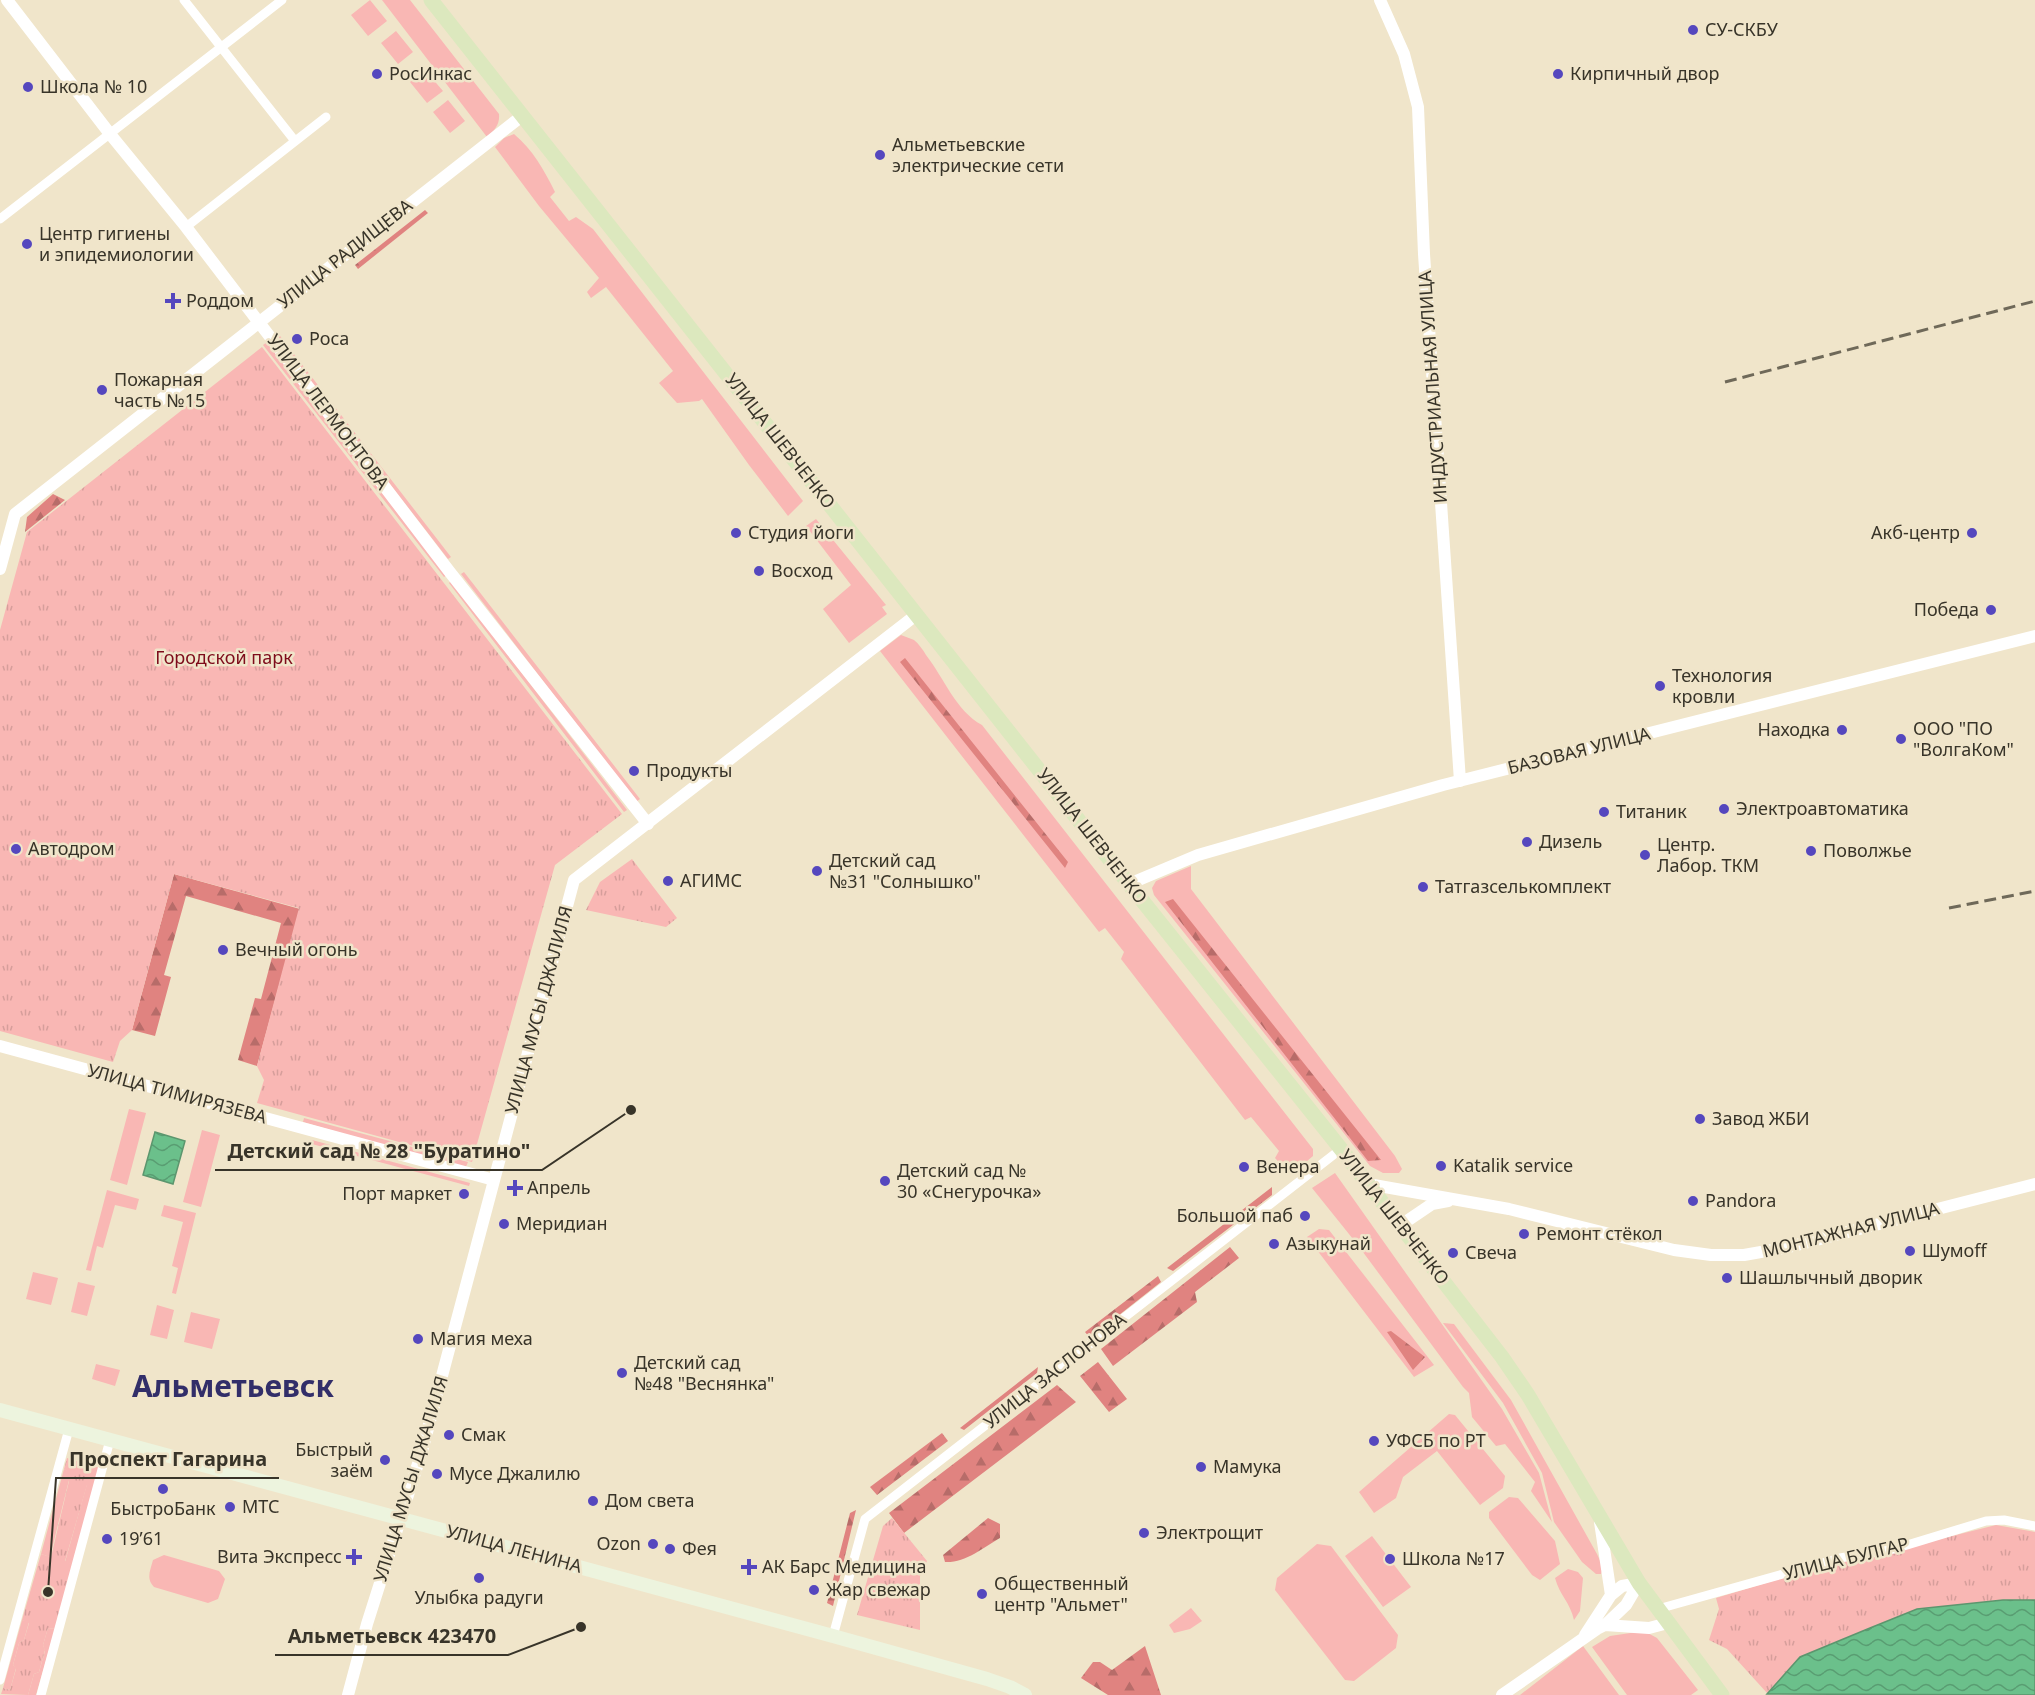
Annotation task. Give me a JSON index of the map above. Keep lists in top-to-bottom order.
{
  "streets": {
    "main road": ["УЛИЦА ШЕВЧЕНКО", "УЛИЦА ЛЕНИНА"],
    "street": [
      "УЛИЦА РАДИЩЕВА",
      "ИНДУСТРИАЛЬНАЯ УЛИЦА",
      "УЛИЦА ЛЕРМОНТОВА",
      "БАЗОВАЯ УЛИЦА",
      "УЛИЦА МУСЫ ДЖАЛИЛЯ",
      "УЛИЦА ТИМИРЯЗЕВА",
      "МОНТАЖНАЯ УЛИЦА",
      "УЛИЦА ЗАСЛОНОВА",
      "УЛИЦА БУЛГАР"
    ]
  },
  "crossings": [
    ["УЛИЦА РАДИЩЕВА", "УЛИЦА ЛЕРМОНТОВА"],
    ["УЛИЦА РАДИЩЕВА", "УЛИЦА ШЕВЧЕНКО"],
    ["ИНДУСТРИАЛЬНАЯ УЛИЦА", "БАЗОВАЯ УЛИЦА"],
    ["УЛИЦА ЛЕРМОНТОВА", "УЛИЦА МУСЫ ДЖАЛИЛЯ"],
    ["УЛИЦА ШЕВЧЕНКО", "БАЗОВАЯ УЛИЦА"],
    ["УЛИЦА ШЕВЧЕНКО", "УЛИЦА МУСЫ ДЖАЛИЛЯ"],
    ["УЛИЦА ШЕВЧЕНКО", "МОНТАЖНАЯ УЛИЦА"],
    ["УЛИЦА ШЕВЧЕНКО", "УЛИЦА ЗАСЛОНОВА"],
    ["УЛИЦА ШЕВЧЕНКО", "УЛИЦА БУЛГАР"],
    ["УЛИЦА МУСЫ ДЖАЛИЛЯ", "УЛИЦА ТИМИРЯЗЕВА"],
    ["УЛИЦА МУСЫ ДЖАЛИЛЯ", "УЛИЦА ЛЕНИНА"],
    ["УЛИЦА ЗАСЛОНОВА", "УЛИЦА ЛЕНИНА"]
  ],
  "districts": ["Альметьевск"],
  "parks": ["Городской парк"],
  "places": {
    "other": [
      "СУ-СКБУ",
      "РосИнкас",
      "Кирпичный двор",
      "Школа № 10",
      "Альметьевские электрические сети",
      "Центр гигиены и эпидемиологии",
      "Роса",
      "Пожарная часть №15",
      "Студия йоги",
      "Акб-центр",
      "Восход",
      "Победа",
      "Технология кровли",
      "Находка",
      "ООО \"ПО \"ВолгаКом\"",
      "Продукты",
      "Электроавтоматика",
      "Титаник",
      "Дизель",
      "Автодром",
      "Поволжье",
      "Центр. Лабор. ТКМ",
      "Детский сад №31 \"Солнышко\"",
      "АГИМС",
      "Татгазселькомплект",
      "Вечный огонь",
      "Детский сад № 28 \"Буратино\"",
      "Завод ЖБИ",
      "Katalik service",
      "Венера",
      "Детский сад № 30 «Снегурочка»",
      "Порт маркет",
      "Pandora",
      "Большой паб",
      "Меридиан",
      "Ремонт стёкол",
      "Азыкунай",
      "Шумоff",
      "Свеча",
      "Шашлычный дворик",
      "Магия меха",
      "Детский сад №48 \"Веснянка\"",
      "Смак",
      "УФСБ по РТ",
      "Быстрый заём",
      "Мамука",
      "Мусе Джалилю",
      "БыстроБанк",
      "Дом света",
      "МТС",
      "Электрощит",
      "19’61",
      "Ozon",
      "Фея",
      "Школа №17",
      "Улыбка радуги",
      "Жар свежар",
      "Проспект Гагарина",
      "Общественный центр \"Альмет\"",
      "Альметьевск 423470"
    ],
    "health": [
      "Роддом",
      "Апрель",
      "Вита Экспресс",
      "АК Барс Медицина"
    ]
  }
}
